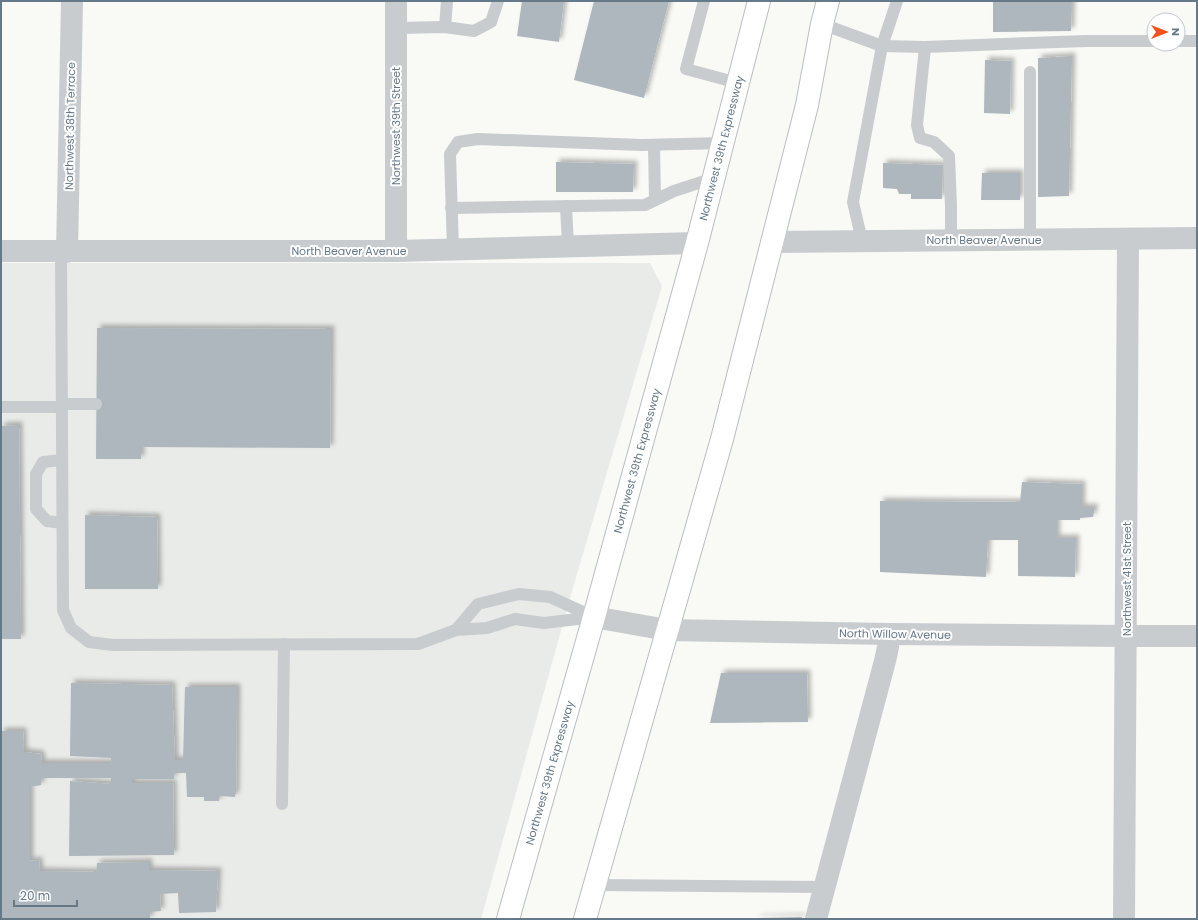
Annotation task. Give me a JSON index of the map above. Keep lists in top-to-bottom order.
{
  "streets": {
    "highway": ["Northwest 39th Expressway"],
    "street": [
      "Northwest 38th Terrace",
      "Northwest 39th Street",
      "North Beaver Avenue",
      "Northwest 41st Street",
      "North Willow Avenue"
    ]
  },
  "crossings": [
    ["Northwest 38th Terrace", "North Beaver Avenue"],
    ["Northwest 39th Street", "North Beaver Avenue"],
    ["Northwest 39th Expressway", "North Beaver Avenue"],
    ["Northwest 39th Expressway", "North Willow Avenue"],
    ["North Beaver Avenue", "Northwest 41st Street"],
    ["Northwest 41st Street", "North Willow Avenue"]
  ],
  "scale_bar": "20 m",
  "north": "right"
}
